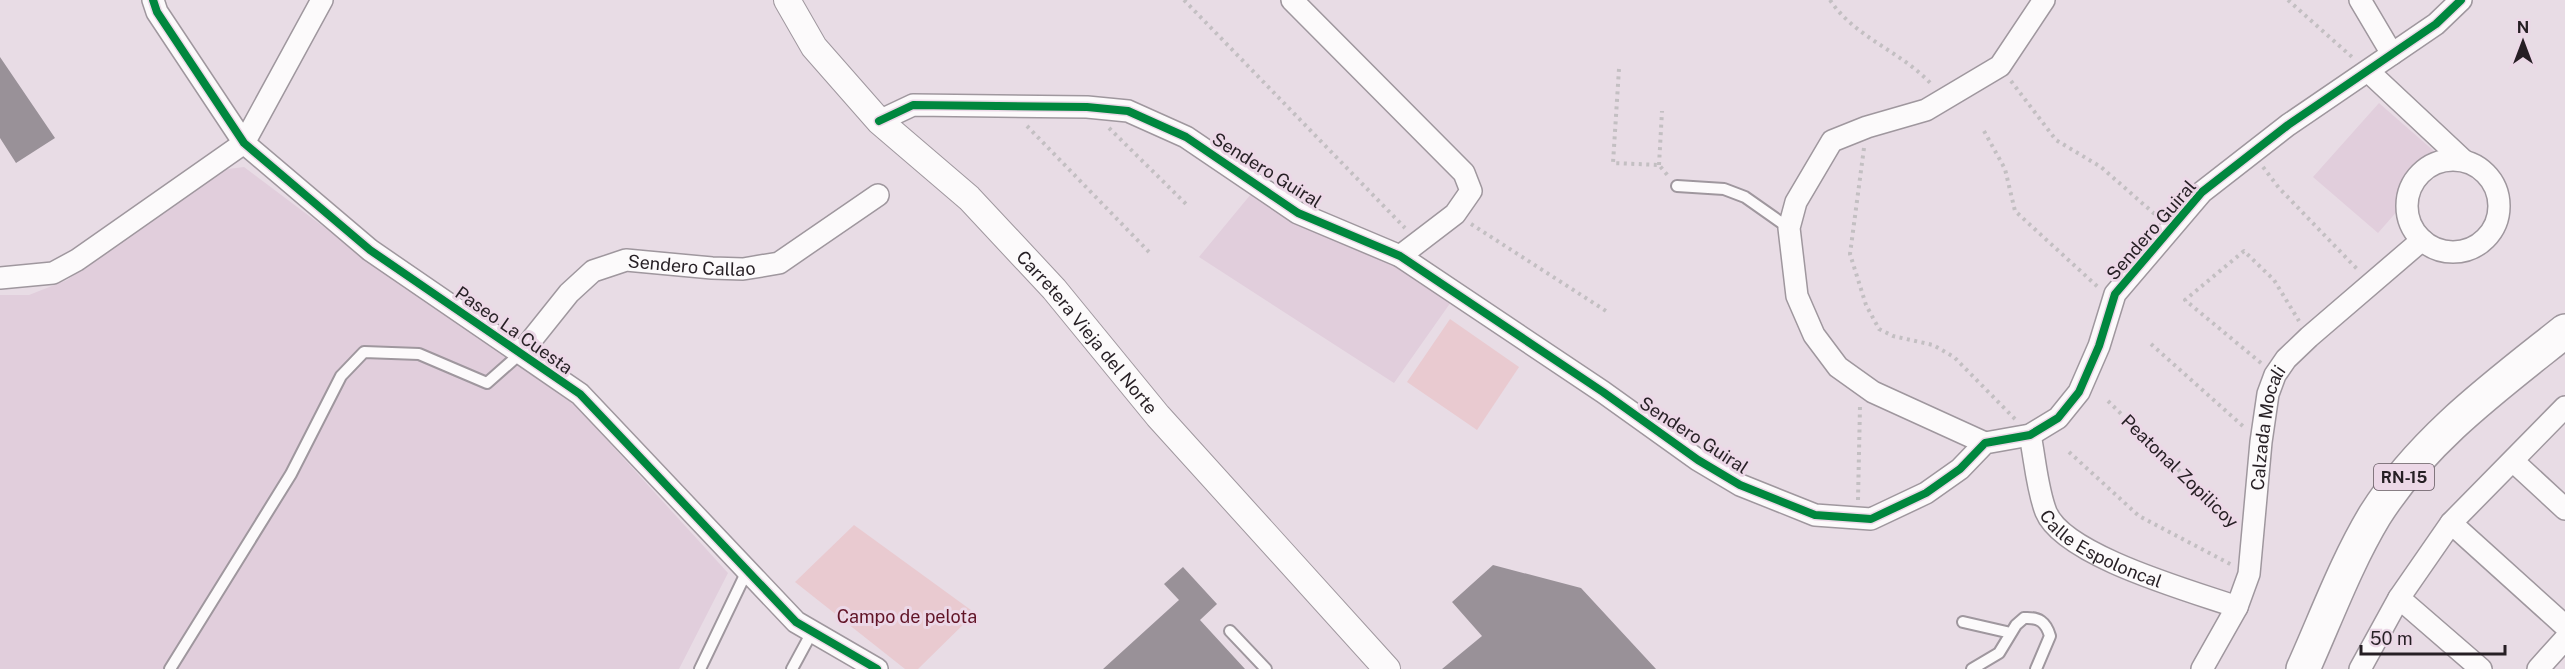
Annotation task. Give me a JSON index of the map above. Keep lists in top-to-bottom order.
{
  "streets": {
    "main road": ["RN-15"],
    "street": [
      "Sendero Guiral",
      "Sendero Callao",
      "Paseo La Cuesta",
      "Carretera Vieja del Norte",
      "Calzada Mocali",
      "Calle Espoloncal"
    ],
    "path": ["Peatonal Zopilicoy"]
  },
  "crossings": [
    ["Sendero Guiral", "Carretera Vieja del Norte"],
    ["Sendero Guiral", "Calle Espoloncal"],
    ["Sendero Callao", "Paseo La Cuesta"],
    ["Calzada Mocali", "Peatonal Zopilicoy"],
    ["Calzada Mocali", "Calle Espoloncal"]
  ],
  "parks": ["Campo de pelota"],
  "scale_bar": "50 m",
  "north": "top"
}
